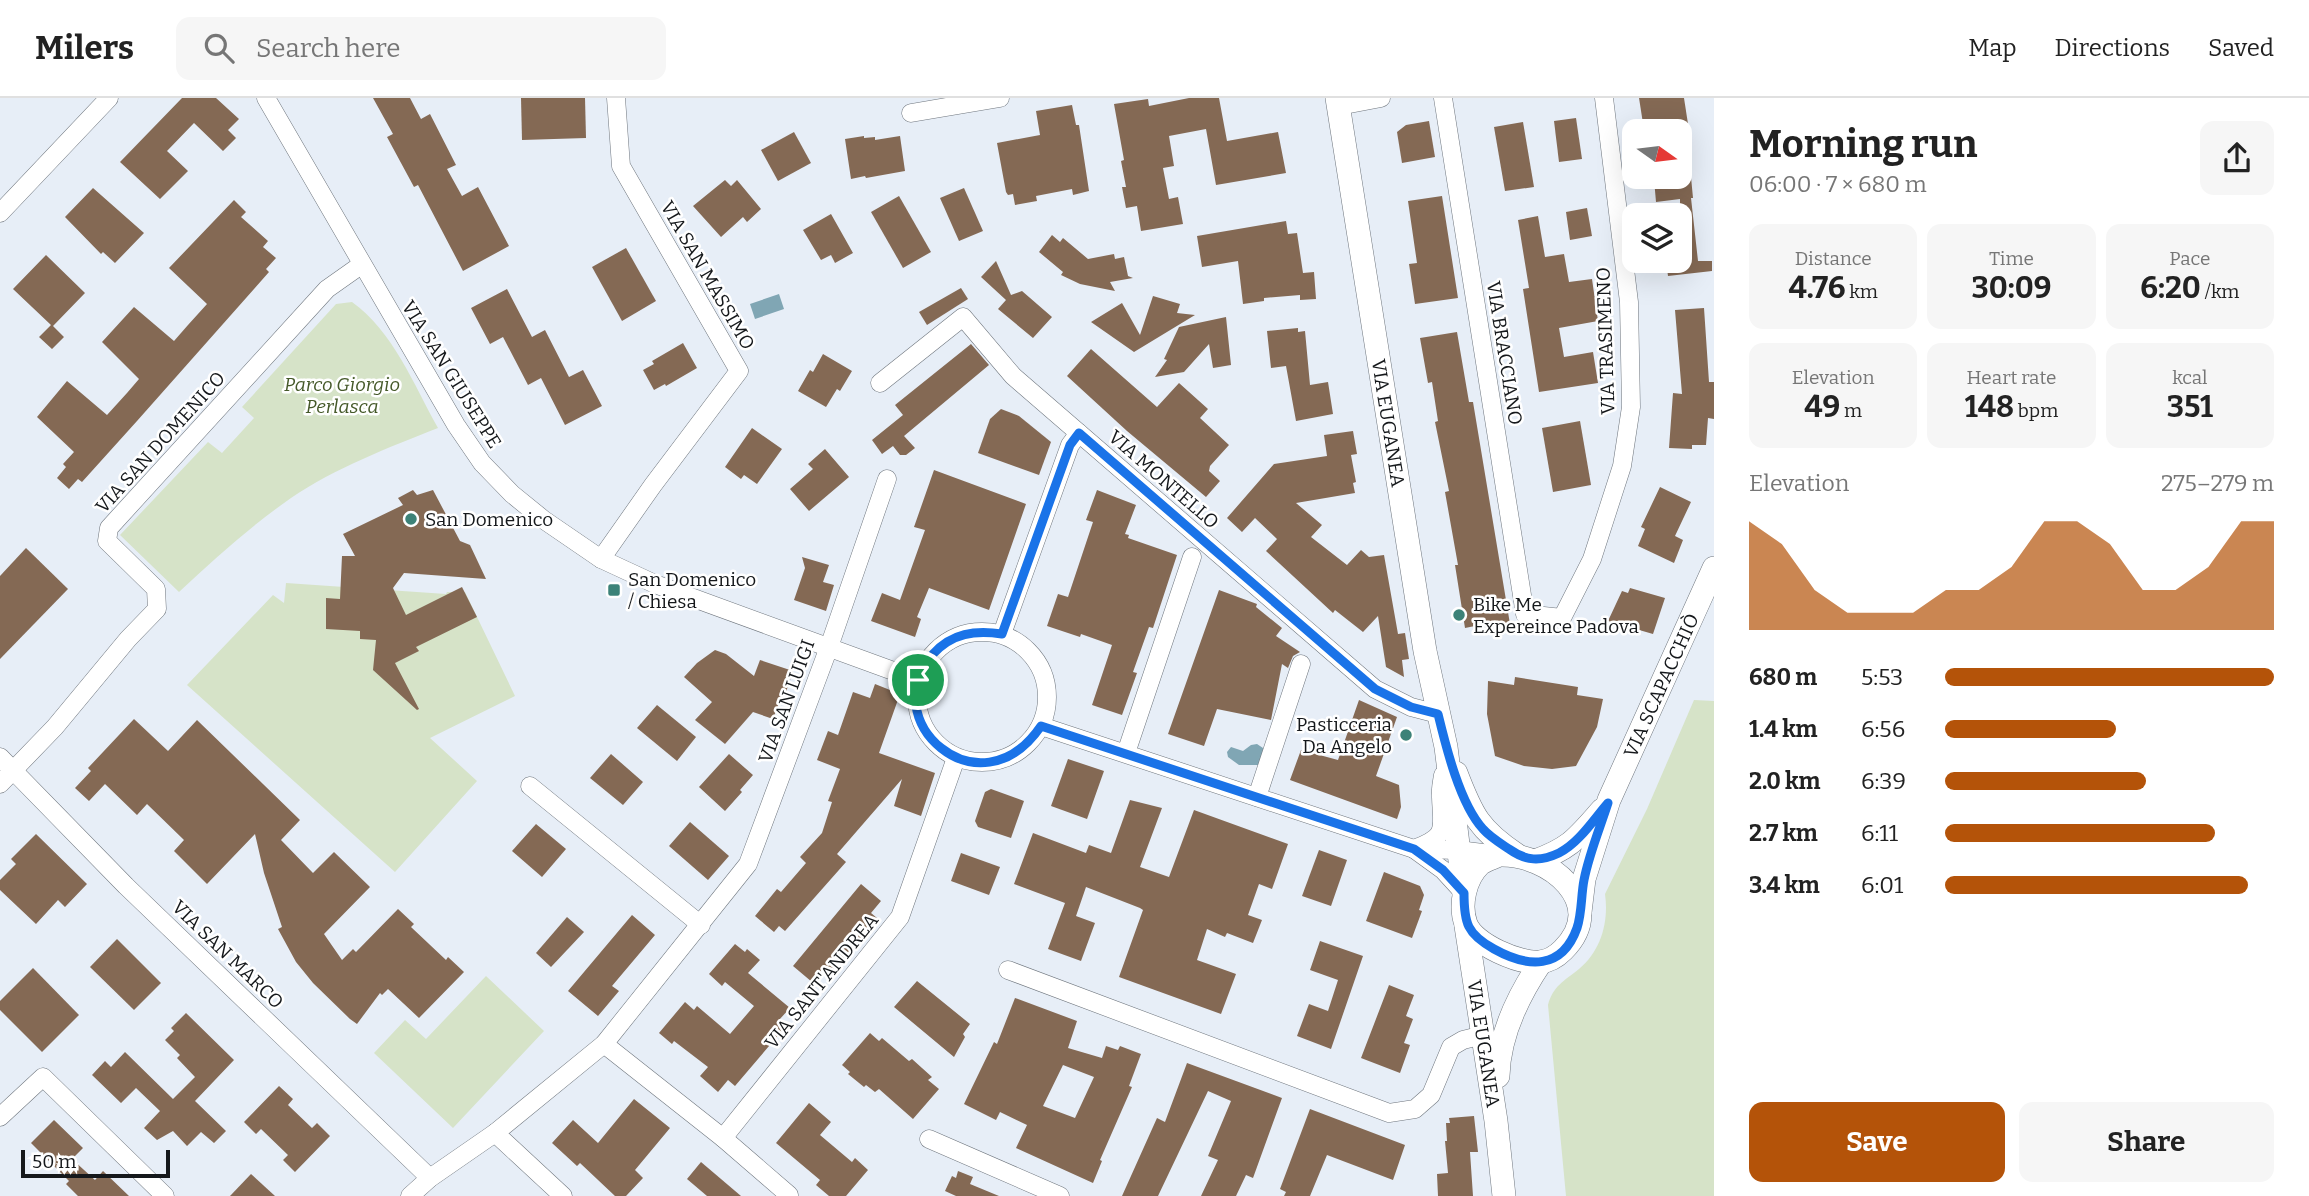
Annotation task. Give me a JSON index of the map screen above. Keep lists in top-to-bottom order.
{
  "streets": {
    "street": [
      "VIA SAN MASSIMO",
      "VIA TRASIMENO",
      "VIA BRACCIANO",
      "VIA SAN GIUSEPPE",
      "VIA EUGANEA",
      "VIA SAN DOMENICO",
      "VIA MONTELLO",
      "VIA SCAPACCHIÒ",
      "VIA SAN LUIGI",
      "VIA SAN MARCO",
      "VIA SANT'ANDREA"
    ]
  },
  "crossings": [
    ["VIA SAN MASSIMO", "VIA SAN GIUSEPPE"],
    ["VIA TRASIMENO", "VIA BRACCIANO"],
    ["VIA SAN GIUSEPPE", "VIA SAN DOMENICO"],
    ["VIA SAN GIUSEPPE", "VIA SAN LUIGI"],
    ["VIA SAN GIUSEPPE", "VIA SANT'ANDREA"],
    ["VIA EUGANEA", "VIA MONTELLO"],
    ["VIA EUGANEA", "VIA SCAPACCHIÒ"],
    ["VIA SAN DOMENICO", "VIA SAN MARCO"],
    ["VIA SAN LUIGI", "VIA SAN MARCO"]
  ],
  "parks": ["Parco Giorgio Perlasca"],
  "places": {
    "other": ["San Domenico", "Bike Me Expereince Padova", "Pasticceria Da Angelo"],
    "transit": ["San Domenico / Chiesa"]
  },
  "scale_bar": "50 m",
  "north": "right",
  "page": {
    "header": "Milers",
    "search": "Search here",
    "nav": ["Map", "Directions", "Saved"],
    "heading": ["Morning run", "06:00 · 7 × 680 m"],
    "stats": [
      ["Distance", "4.76 km"],
      ["Time", "30:09"],
      ["Pace", "6:20 /km"],
      ["Elevation", "49 m"],
      ["Heart rate", "148 bpm"],
      ["kcal", "351"]
    ],
    "chart": ["Elevation", "275–279 m"],
    "list": [
      {
        "name": "680 m",
        "note": "5:53"
      },
      {
        "name": "1.4 km",
        "note": "6:56"
      },
      {
        "name": "2.0 km",
        "note": "6:39"
      },
      {
        "name": "2.7 km",
        "note": "6:11"
      },
      {
        "name": "3.4 km",
        "note": "6:01"
      }
    ],
    "buttons": ["Save", "Share"],
    "scale": "50 m"
  }
}
